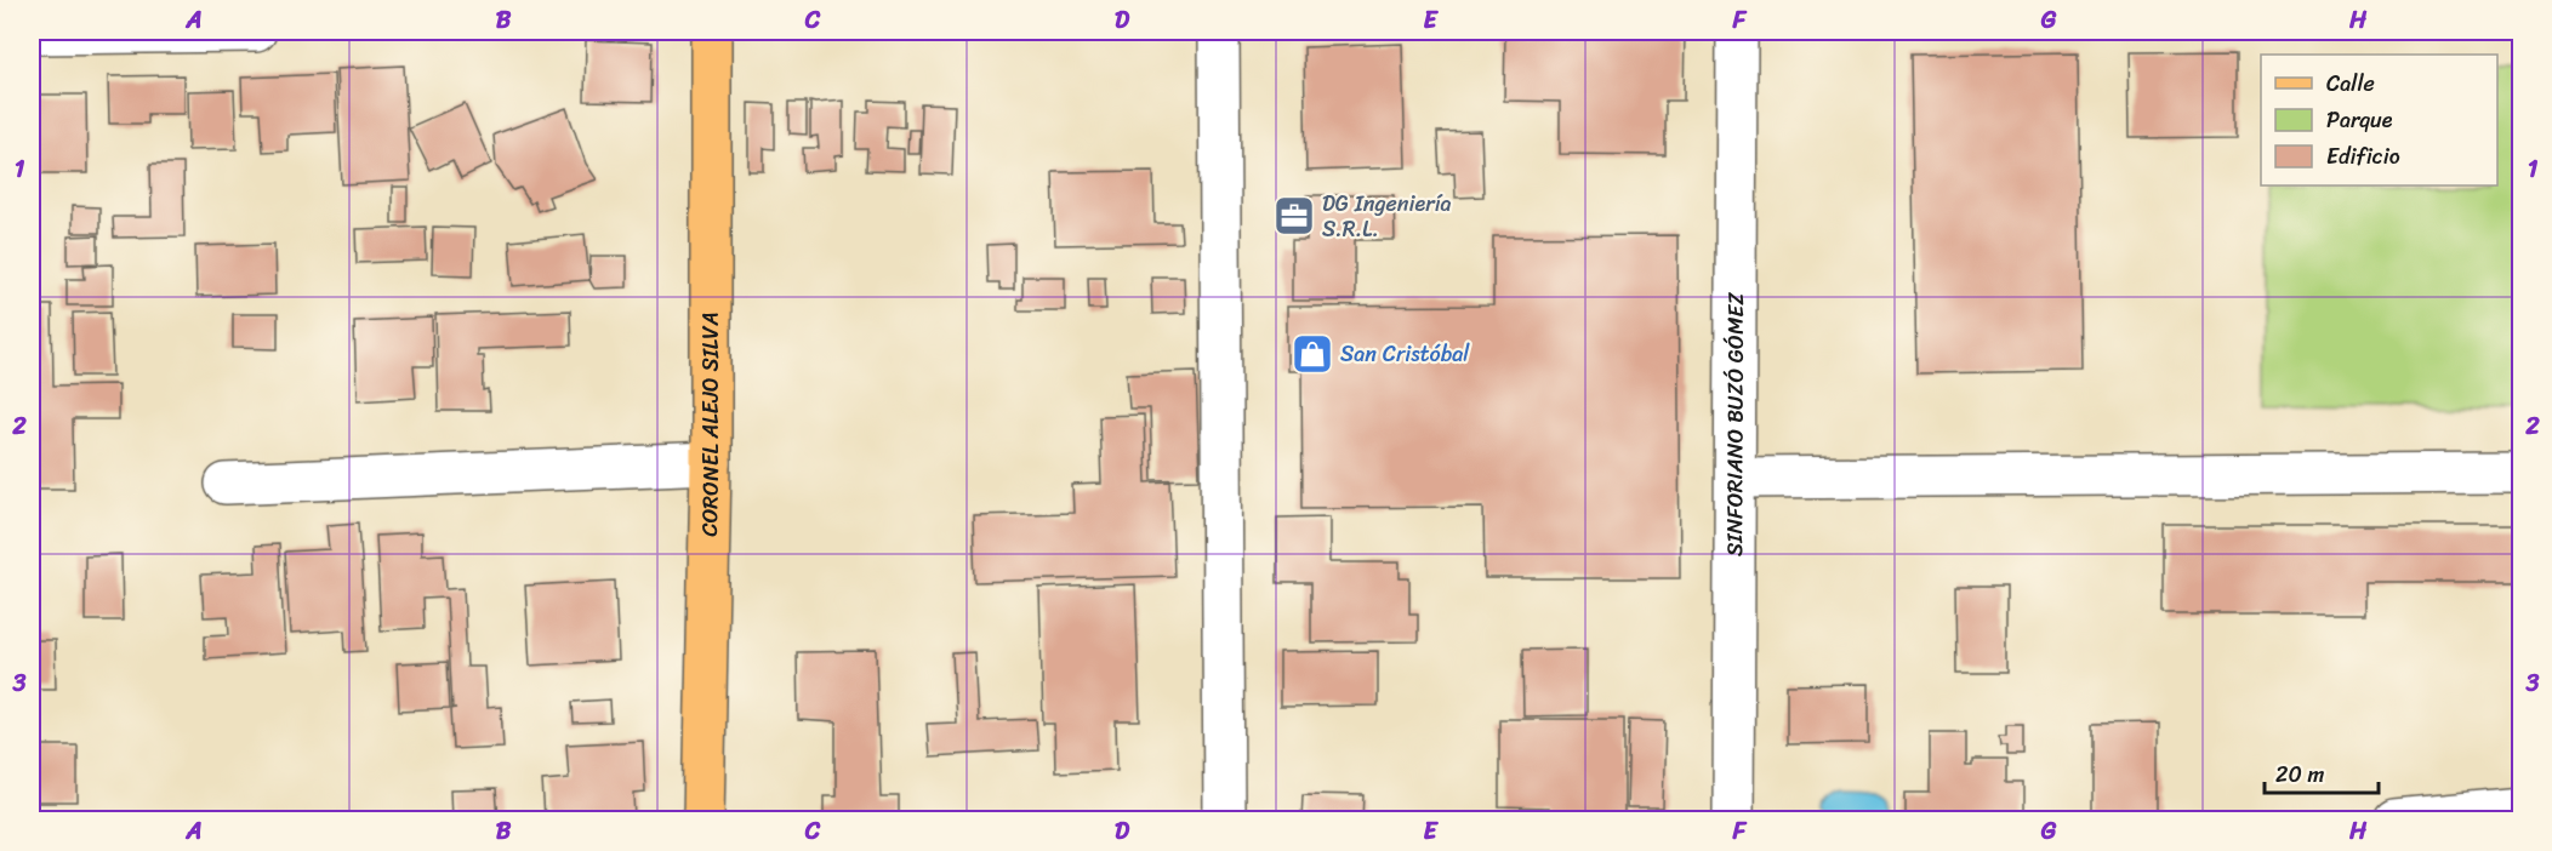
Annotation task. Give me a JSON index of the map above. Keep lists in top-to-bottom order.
{
  "streets": {
    "main road": ["CORONEL ALEJO SILVA"],
    "street": ["SINFORIANO BUZÓ GÓMEZ"]
  },
  "places": {
    "office": ["DG Ingeniería S.R.L."],
    "shop": ["San Cristóbal"]
  },
  "legend": ["Calle", "Parque", "Edificio"],
  "scale_bar": "20 m",
  "grid": {
    "columns": [
      "A",
      "B",
      "C",
      "D",
      "E",
      "F",
      "G",
      "H"
    ],
    "rows": ["1", "2", "3"]
  }
}
